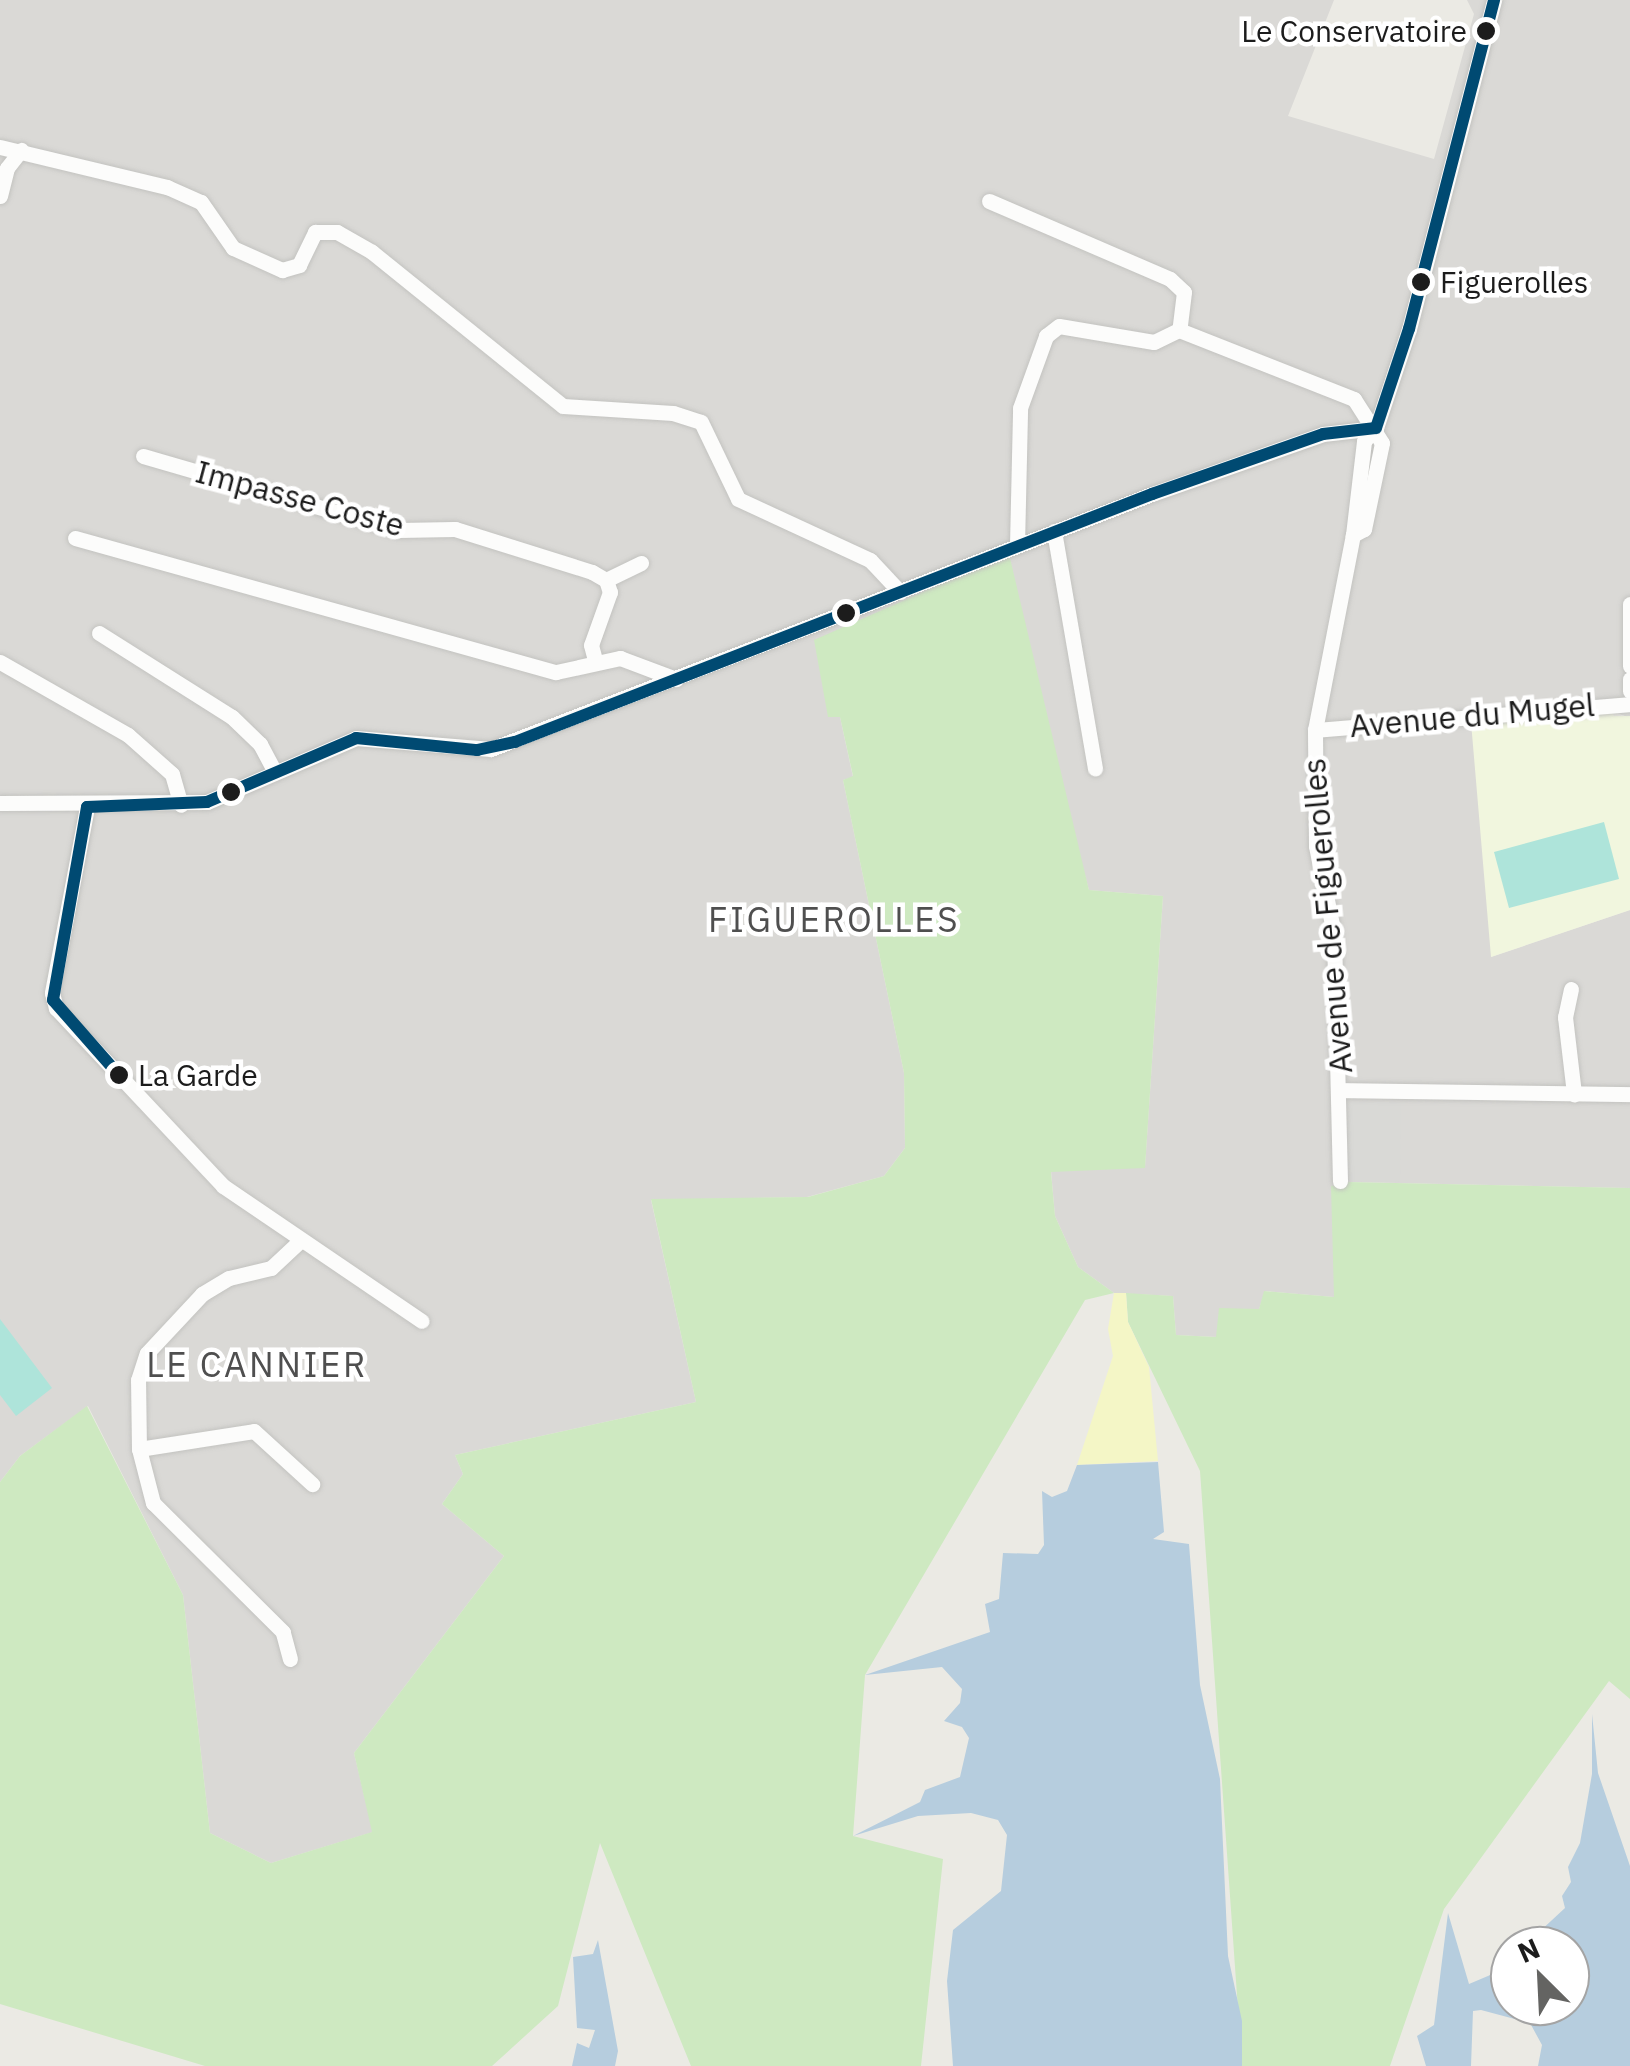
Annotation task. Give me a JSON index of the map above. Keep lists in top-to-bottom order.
{
  "streets": {
    "street": ["Impasse Coste", "Avenue du Mugel", "Avenue de Figuerolles"]
  },
  "crossings": [
    ["Avenue du Mugel", "Avenue de Figuerolles"]
  ],
  "districts": ["FIGUEROLLES", "LE CANNIER"],
  "places": ["Le Conservatoire", "Figuerolles", "La Garde"],
  "north": "top left"
}
